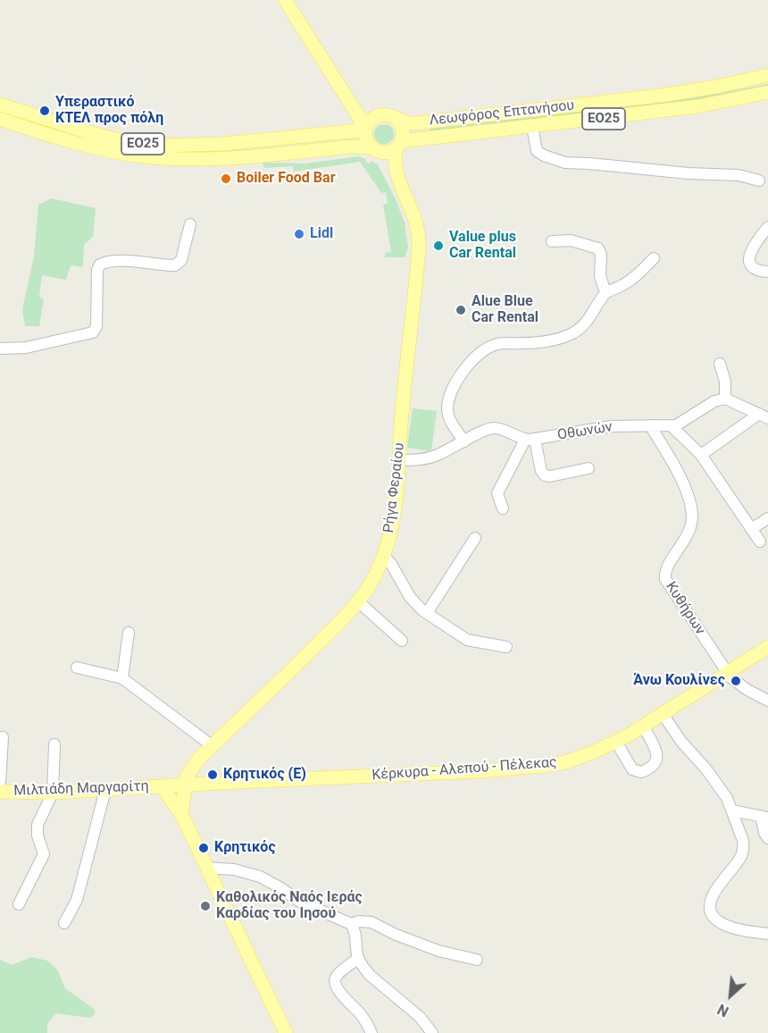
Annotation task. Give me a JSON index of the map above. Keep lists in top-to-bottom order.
{
  "streets": {
    "main road": [
      "Λεωφόρος Επτανήσου",
      "ΕΟ25",
      "Ρήγα Φεραίου",
      "Κέρκυρα - Αλεπού - Πέλεκας",
      "Μιλτιάδη Μαργαρίτη"
    ],
    "street": ["Οθωνών", "Κυθήρων"]
  },
  "crossings": [
    ["Λεωφόρος Επτανήσου", "ΕΟ25"],
    ["Λεωφόρος Επτανήσου", "Ρήγα Φεραίου"],
    ["ΕΟ25", "Ρήγα Φεραίου"],
    ["Οθωνών", "Κυθήρων"],
    ["Ρήγα Φεραίου", "Κέρκυρα - Αλεπού - Πέλεκας"],
    ["Κυθήρων", "Κέρκυρα - Αλεπού - Πέλεκας"],
    ["Κέρκυρα - Αλεπού - Πέλεκας", "Μιλτιάδη Μαργαρίτη"]
  ],
  "places": [
    "Υπεραστικό ΚΤΕΛ προς πόλη",
    "Boiler Food Bar",
    "Lidl",
    "Value plus Car Rental",
    "Alue Blue Car Rental",
    "Άνω Κουλίνες",
    "Κρητικός (E)",
    "Κρητικός",
    "Καθολικός Ναός Ιεράς Καρδίας του Ιησού"
  ],
  "north": "bottom left"
}
